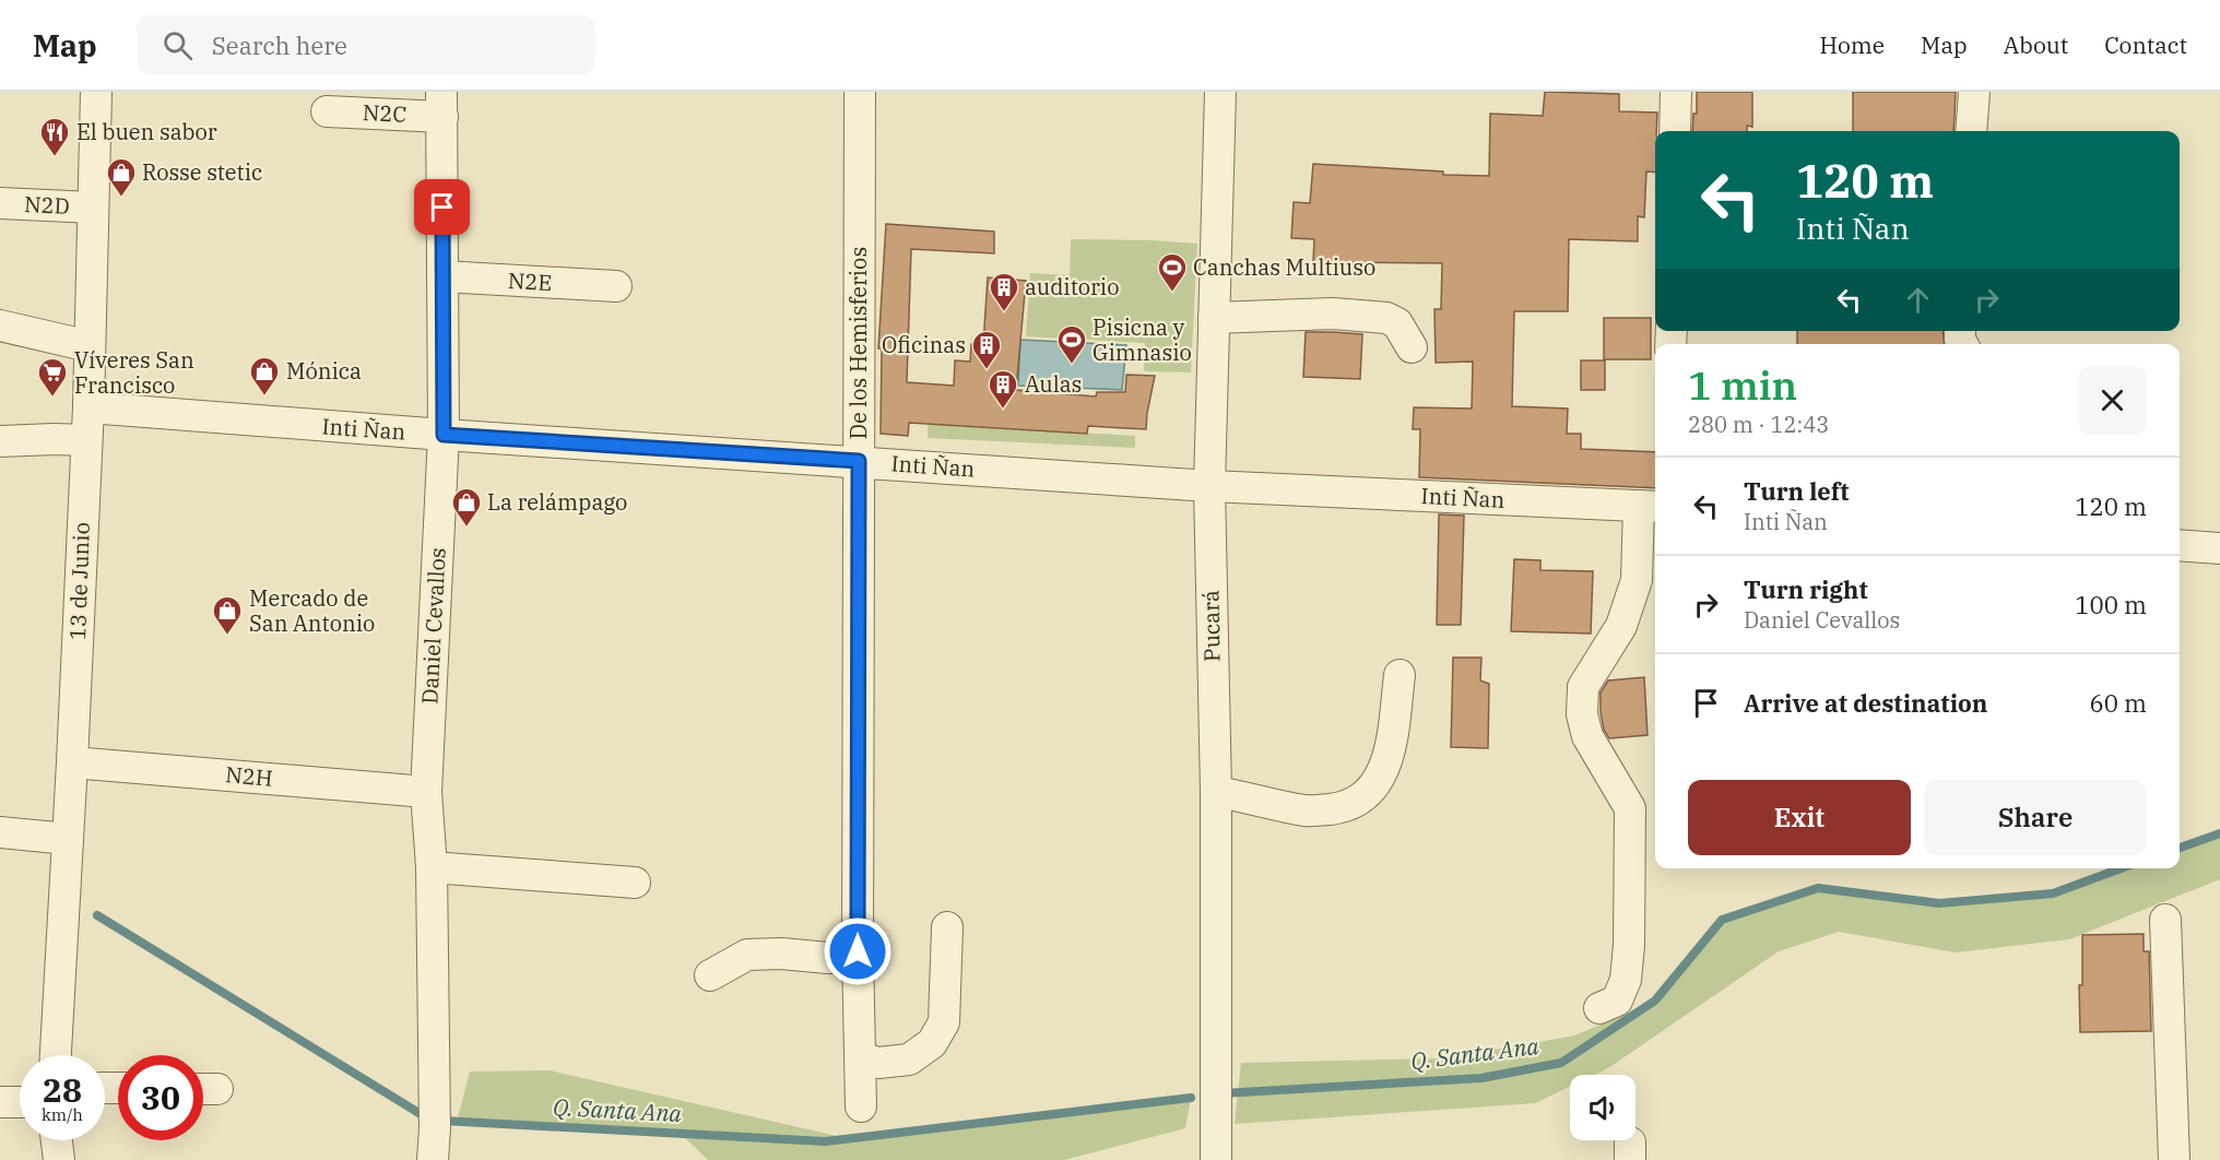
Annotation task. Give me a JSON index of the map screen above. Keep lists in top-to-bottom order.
{
  "streets": {
    "street": [
      "N2C",
      "N2D",
      "N2E",
      "De los Hemisferios",
      "Inti Ñan",
      "13 de Junio",
      "Daniel Cevallos",
      "Pucará",
      "N2H"
    ]
  },
  "crossings": [
    ["N2C", "Daniel Cevallos"],
    ["N2D", "13 de Junio"],
    ["N2E", "Daniel Cevallos"],
    ["De los Hemisferios", "Inti Ñan"],
    ["Inti Ñan", "13 de Junio"],
    ["Inti Ñan", "Daniel Cevallos"],
    ["Inti Ñan", "Pucará"],
    ["13 de Junio", "N2H"],
    ["Daniel Cevallos", "N2H"]
  ],
  "water": ["Q. Santa Ana"],
  "places": {
    "restaurant": ["El buen sabor"],
    "shop": [
      "Rosse stetic",
      "Mónica",
      "La relámpago",
      "Mercado de San Antonio"
    ],
    "sports": ["Canchas Multiuso", "Pisicna y Gimnasio"],
    "building": ["auditorio", "Oficinas", "Aulas"],
    "supermarket": ["Víveres San Francisco"]
  },
  "page": {
    "header": "Map",
    "search": "Search here",
    "nav": [
      "Home",
      "Map",
      "About",
      "Contact"
    ],
    "turn": ["120 m", "Inti Ñan"],
    "heading": ["1 min", "280 m · 12:43"],
    "list": [
      {
        "name": "Turn left",
        "note": "Inti Ñan",
        "value": "120 m"
      },
      {
        "name": "Turn right",
        "note": "Daniel Cevallos",
        "value": "100 m"
      },
      {
        "name": "Arrive at destination",
        "value": "60 m"
      }
    ],
    "buttons": ["Exit", "Share"],
    "speed": "28 km/h",
    "limit": "30"
  }
}
